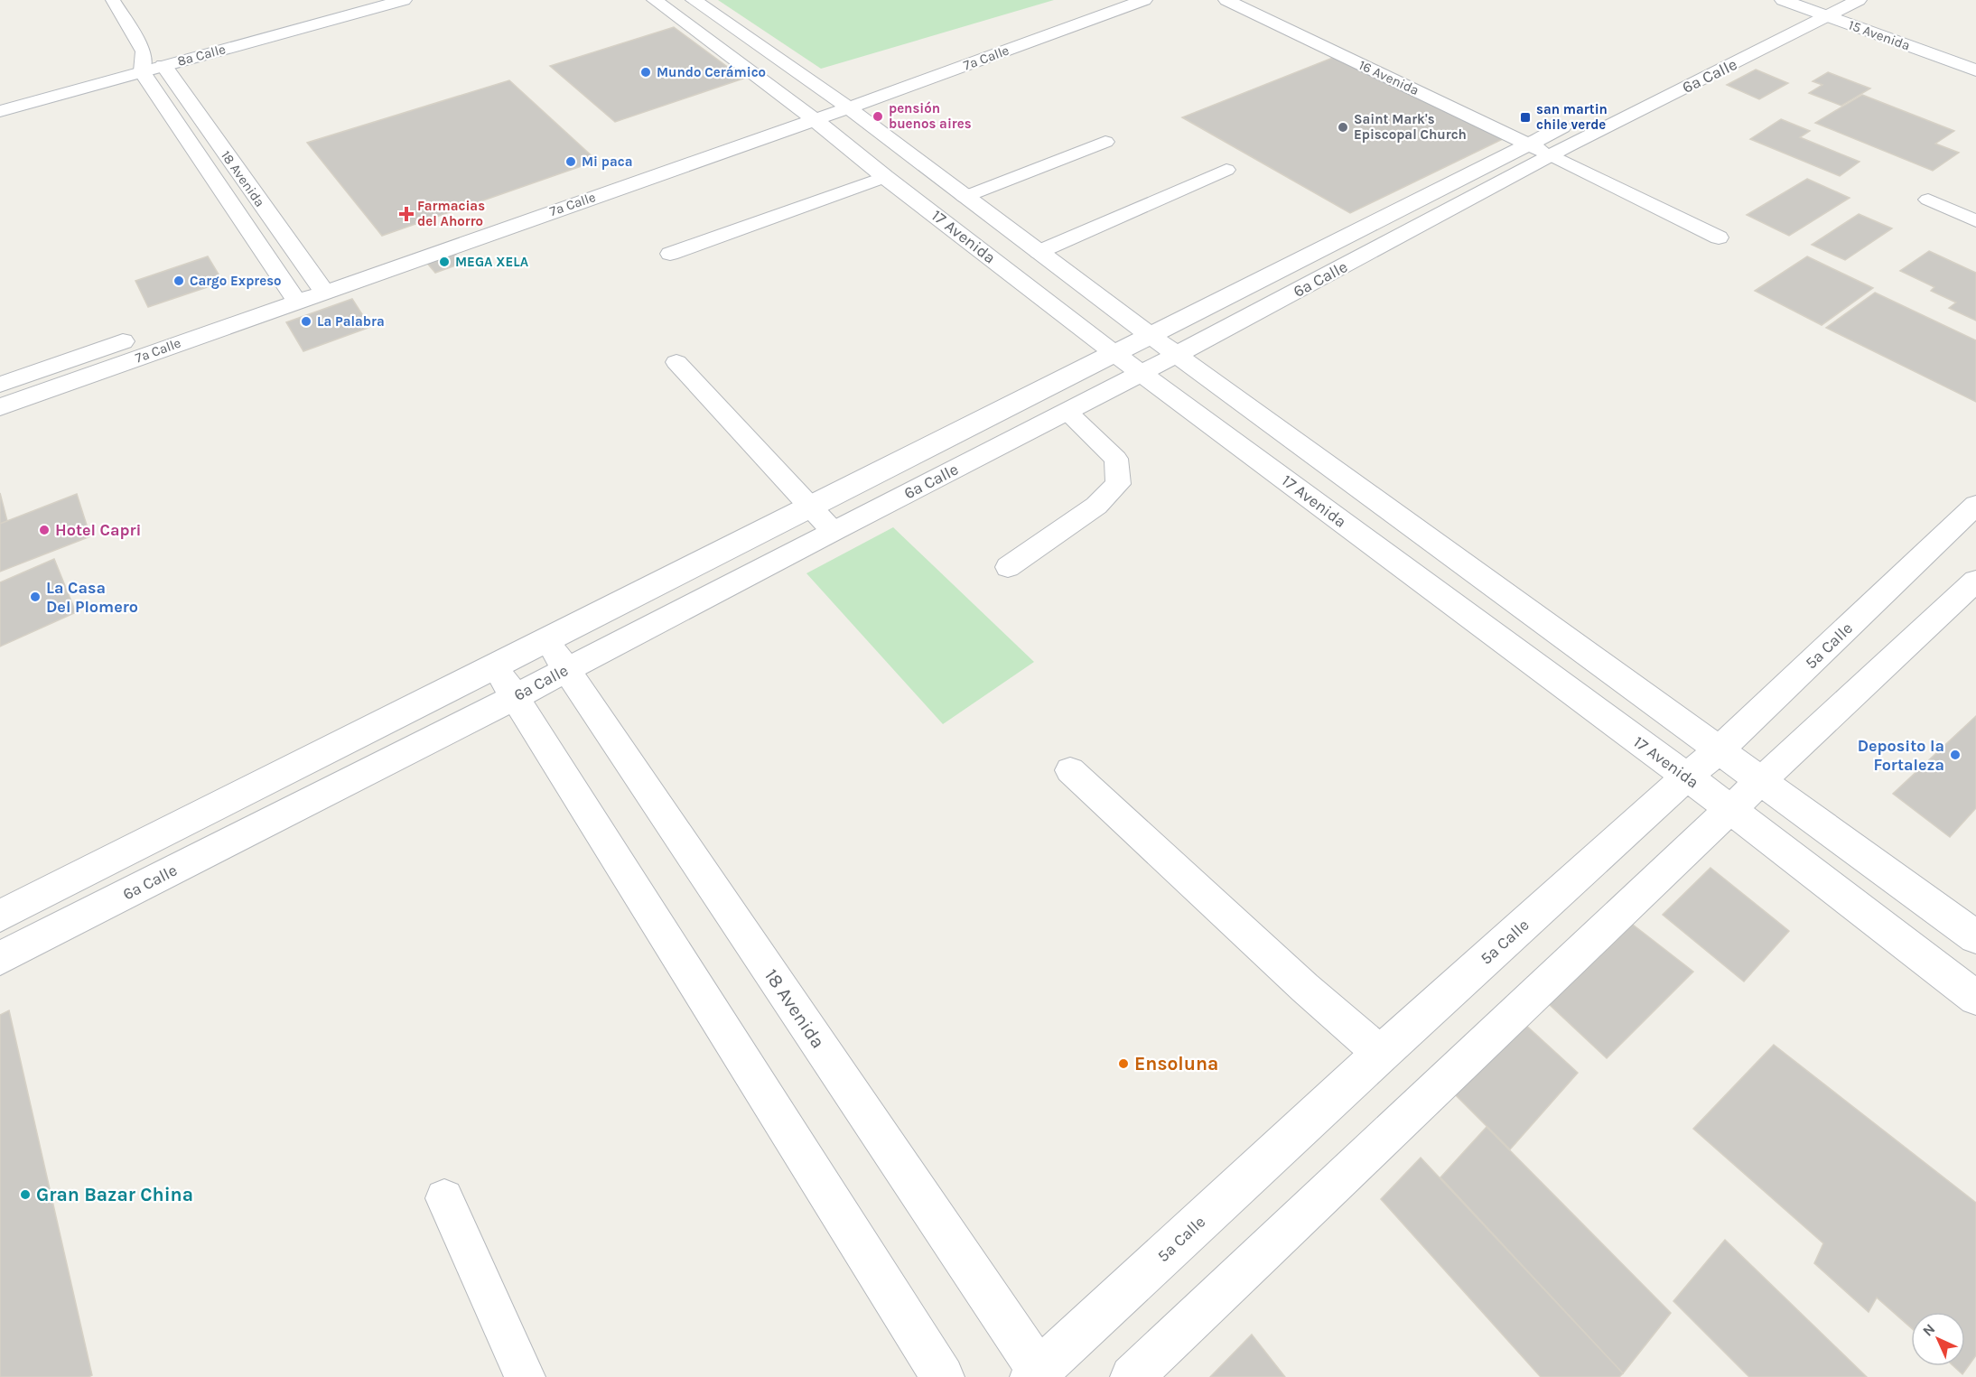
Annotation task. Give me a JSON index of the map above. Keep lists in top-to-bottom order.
{
  "streets": {
    "street": [
      "15 Avenida",
      "8a Calle",
      "7a Calle",
      "6a Calle",
      "16 Avenida",
      "18 Avenida",
      "17 Avenida",
      "5a Calle"
    ]
  },
  "crossings": [
    ["15 Avenida", "6a Calle"],
    ["8a Calle", "18 Avenida"],
    ["7a Calle", "18 Avenida"],
    ["7a Calle", "17 Avenida"],
    ["6a Calle", "16 Avenida"],
    ["6a Calle", "18 Avenida"],
    ["6a Calle", "17 Avenida"],
    ["18 Avenida", "5a Calle"],
    ["17 Avenida", "5a Calle"]
  ],
  "places": {
    "other": [
      "Mundo Cerámico",
      "pensión buenos aires",
      "Saint Mark's Episcopal Church",
      "Mi paca",
      "MEGA XELA",
      "Cargo Expreso",
      "La Palabra",
      "Hotel Capri",
      "La Casa Del Plomero",
      "Deposito la Fortaleza",
      "Ensoluna",
      "Gran Bazar China"
    ],
    "transit": ["san martin chile verde"],
    "health": ["Farmacias del Ahorro"]
  },
  "north": "top left"
}
